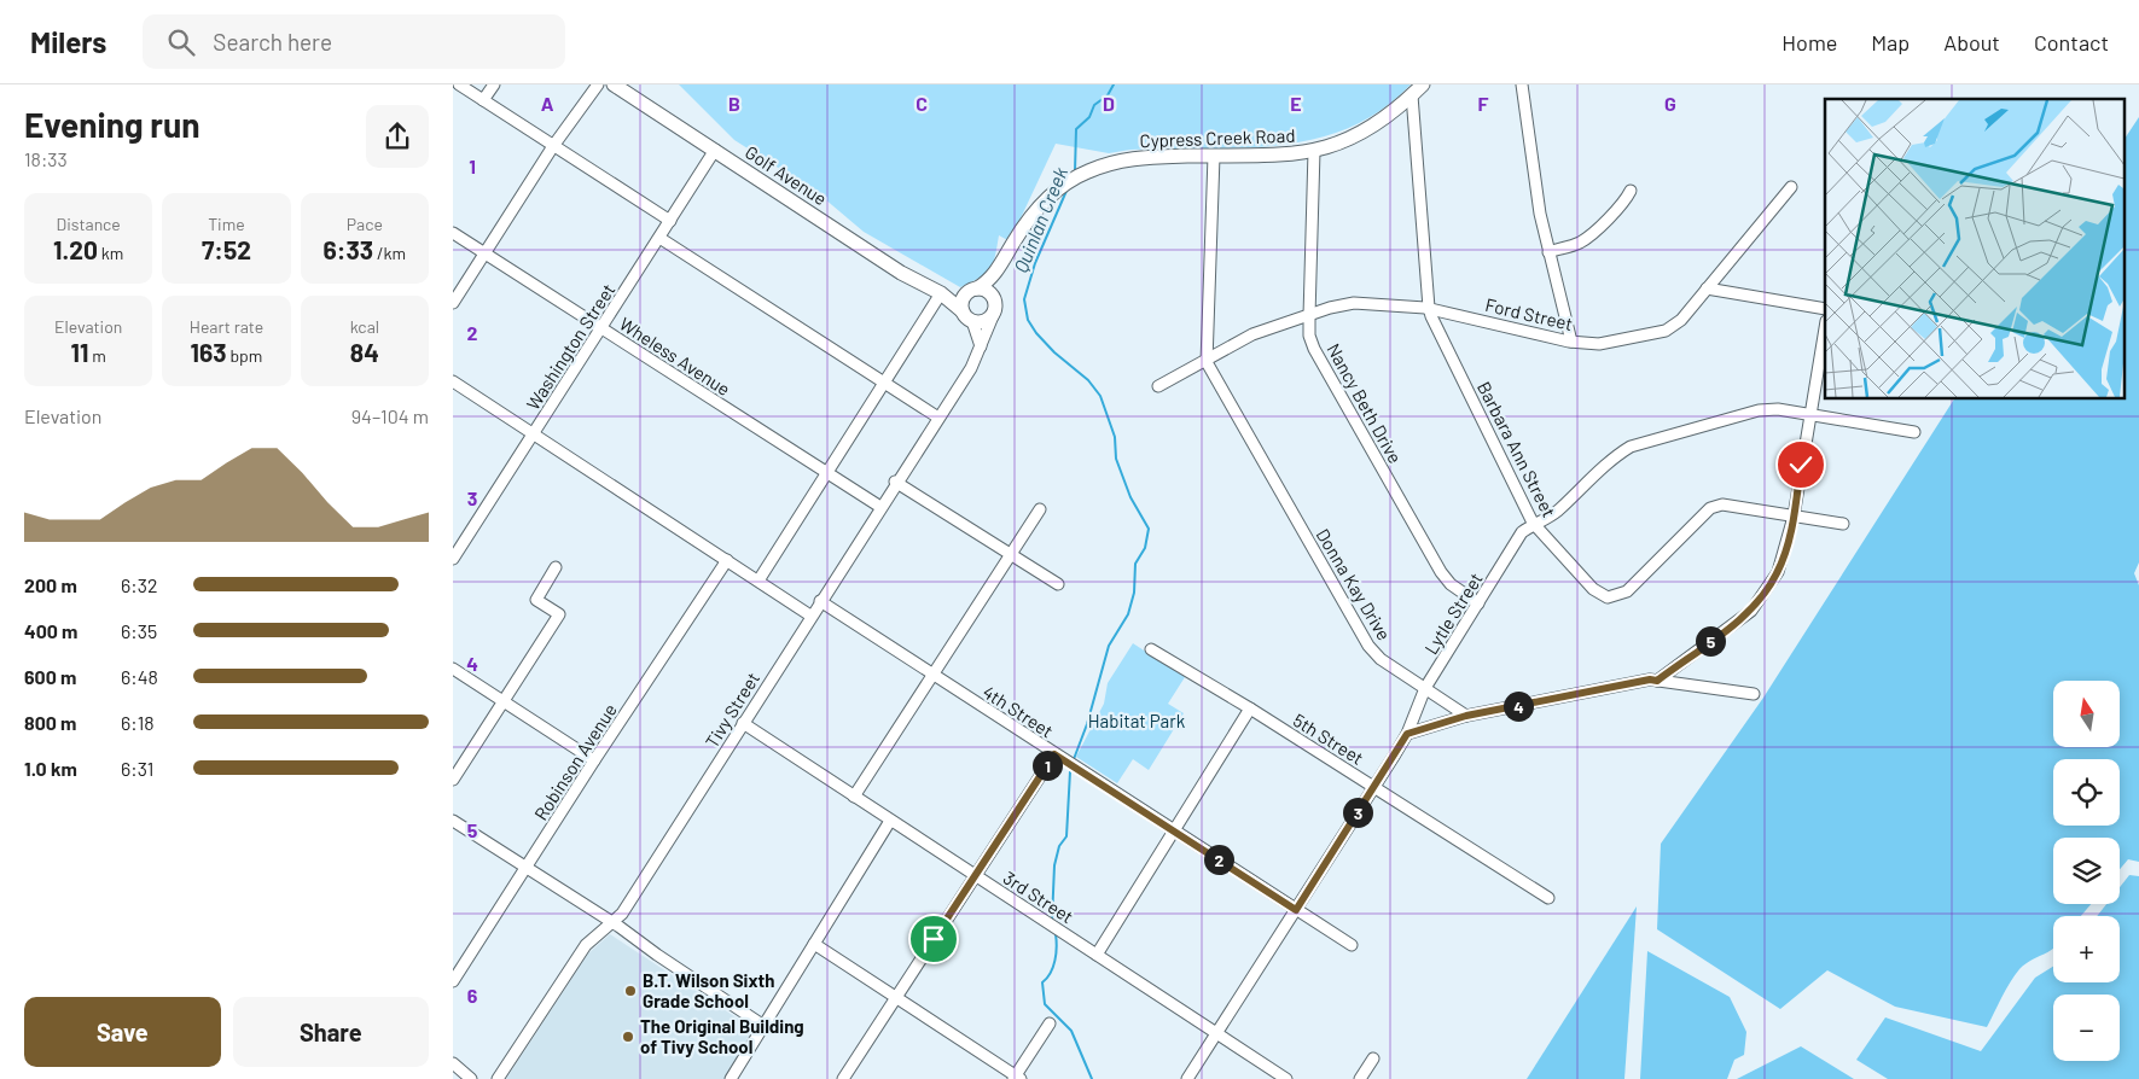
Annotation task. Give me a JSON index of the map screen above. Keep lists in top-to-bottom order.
{
  "streets": {
    "main road": ["Cypress Creek Road", "Golf Avenue"],
    "street": [
      "Ford Street",
      "Washington Street",
      "Wheless Avenue",
      "Nancy Beth Drive",
      "Barbara Ann Street",
      "Donna Kay Drive",
      "Lytle Street",
      "Tivy Street",
      "4th Street",
      "5th Street",
      "Robinson Avenue",
      "3rd Street"
    ]
  },
  "crossings": [
    ["Cypress Creek Road", "Golf Avenue"],
    ["Cypress Creek Road", "Nancy Beth Drive"],
    ["Cypress Creek Road", "Barbara Ann Street"],
    ["Cypress Creek Road", "Tivy Street"],
    ["Golf Avenue", "Washington Street"],
    ["Golf Avenue", "Tivy Street"],
    ["Ford Street", "Nancy Beth Drive"],
    ["Ford Street", "Barbara Ann Street"],
    ["Ford Street", "Donna Kay Drive"],
    ["Washington Street", "Wheless Avenue"],
    ["Wheless Avenue", "Tivy Street"],
    ["Nancy Beth Drive", "Lytle Street"],
    ["Barbara Ann Street", "Lytle Street"],
    ["Donna Kay Drive", "Lytle Street"],
    ["Lytle Street", "4th Street"],
    ["Lytle Street", "5th Street"],
    ["Lytle Street", "3rd Street"],
    ["Tivy Street", "4th Street"],
    ["Tivy Street", "3rd Street"]
  ],
  "water": ["Quinlan Creek"],
  "parks": ["Habitat Park"],
  "places": ["B.T. Wilson Sixth Grade School", "The Original Building of Tivy School"],
  "north": "top",
  "page": {
    "header": "Milers",
    "search": "Search here",
    "nav": [
      "Home",
      "Map",
      "About",
      "Contact"
    ],
    "heading": ["Evening run", "18:33"],
    "stats": [
      ["Distance", "1.20 km"],
      ["Time", "7:52"],
      ["Pace", "6:33 /km"],
      ["Elevation", "11 m"],
      ["Heart rate", "163 bpm"],
      ["kcal", "84"]
    ],
    "chart": ["Elevation", "94–104 m"],
    "list": [
      {
        "name": "200 m",
        "note": "6:32"
      },
      {
        "name": "400 m",
        "note": "6:35"
      },
      {
        "name": "600 m",
        "note": "6:48"
      },
      {
        "name": "800 m",
        "note": "6:18"
      },
      {
        "name": "1.0 km",
        "note": "6:31"
      }
    ],
    "pins": [
      "5",
      "4",
      "1",
      "3",
      "2"
    ],
    "map_buttons": ["+", "−"],
    "buttons": ["Save", "Share"]
  },
  "grid": {
    "columns": [
      "A",
      "B",
      "C",
      "D",
      "E",
      "F",
      "G"
    ],
    "rows": [
      "1",
      "2",
      "3",
      "4",
      "5",
      "6"
    ]
  }
}
